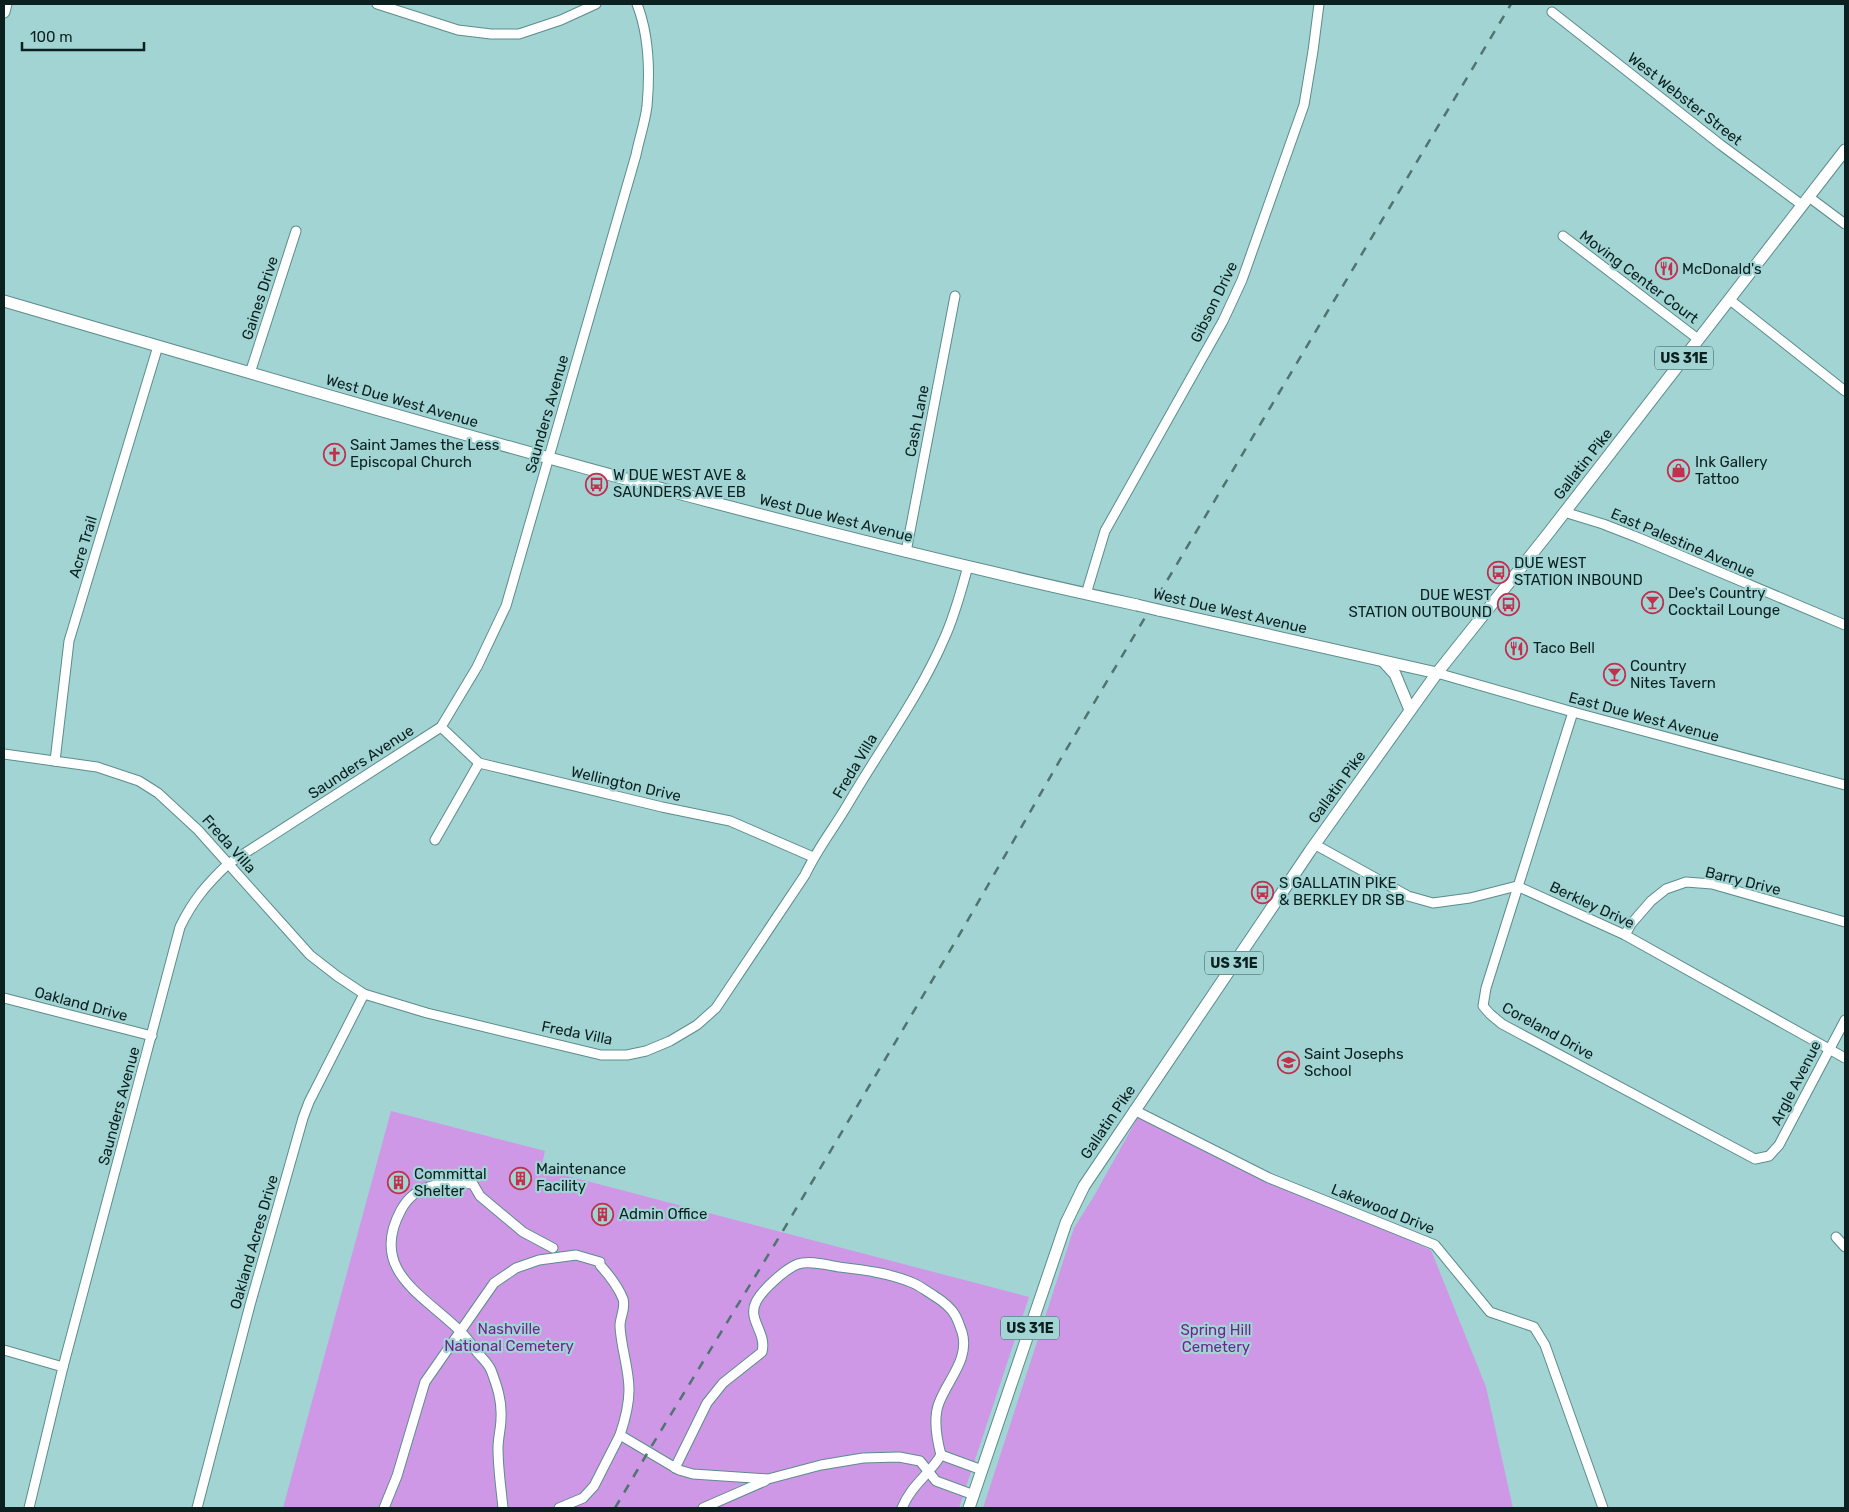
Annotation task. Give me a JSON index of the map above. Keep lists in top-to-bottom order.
{
  "streets": {
    "main road": ["US 31E", "West Due West Avenue", "Gallatin Pike"],
    "street": [
      "West Webster Street",
      "Moving Center Court",
      "Gaines Drive",
      "Gibson Drive",
      "Saunders Avenue",
      "Cash Lane",
      "East Palestine Avenue",
      "Acre Trail",
      "East Due West Avenue",
      "Freda Villa",
      "Wellington Drive",
      "Barry Drive",
      "Berkley Drive",
      "Oakland Drive",
      "Coreland Drive",
      "Argle Avenue",
      "Lakewood Drive",
      "Oakland Acres Drive"
    ]
  },
  "crossings": [
    ["West Webster Street", "Gallatin Pike"],
    ["Moving Center Court", "Gallatin Pike"],
    ["Gaines Drive", "West Due West Avenue"],
    ["Gibson Drive", "West Due West Avenue"],
    ["West Due West Avenue", "Saunders Avenue"],
    ["West Due West Avenue", "Cash Lane"],
    ["West Due West Avenue", "Gallatin Pike"],
    ["West Due West Avenue", "Acre Trail"],
    ["West Due West Avenue", "East Due West Avenue"],
    ["West Due West Avenue", "Freda Villa"],
    ["Saunders Avenue", "Freda Villa"],
    ["Saunders Avenue", "Wellington Drive"],
    ["Saunders Avenue", "Oakland Drive"],
    ["Gallatin Pike", "East Palestine Avenue"],
    ["Gallatin Pike", "East Due West Avenue"],
    ["Gallatin Pike", "Lakewood Drive"],
    ["Acre Trail", "Freda Villa"],
    ["East Due West Avenue", "Coreland Drive"],
    ["Freda Villa", "Wellington Drive"],
    ["Freda Villa", "Oakland Acres Drive"],
    ["Barry Drive", "Berkley Drive"],
    ["Berkley Drive", "Coreland Drive"],
    ["Berkley Drive", "Argle Avenue"],
    ["Coreland Drive", "Argle Avenue"]
  ],
  "parks": ["Nashville National Cemetery", "Spring Hill Cemetery"],
  "places": {
    "restaurant": ["McDonald's", "Taco Bell"],
    "church": ["Saint James the Less Episcopal Church"],
    "shop": ["Ink Gallery Tattoo"],
    "bus stop": [
      "W DUE WEST AVE & SAUNDERS AVE EB",
      "DUE WEST STATION INBOUND",
      "DUE WEST STATION OUTBOUND",
      "S GALLATIN PIKE & BERKLEY DR SB"
    ],
    "bar": ["Dee's Country Cocktail Lounge", "Country Nites Tavern"],
    "school or university": ["Saint Josephs School"],
    "building": ["Maintenance Facility", "Committal Shelter", "Admin Office"]
  },
  "scale_bar": "100 m"
}
